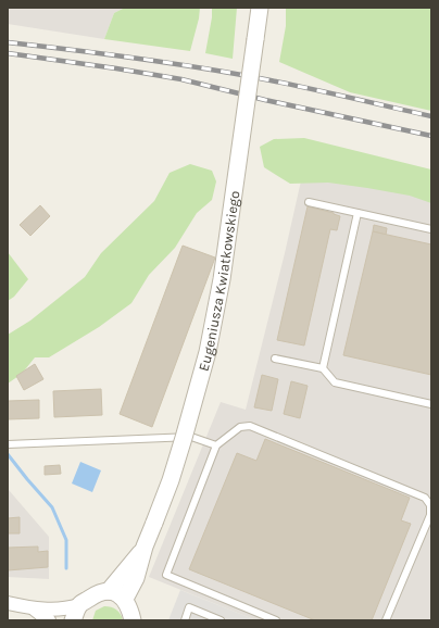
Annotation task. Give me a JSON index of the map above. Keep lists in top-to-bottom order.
{
  "streets": {
    "street": ["Eugeniusza Kwiatkowskiego"]
  }
}
